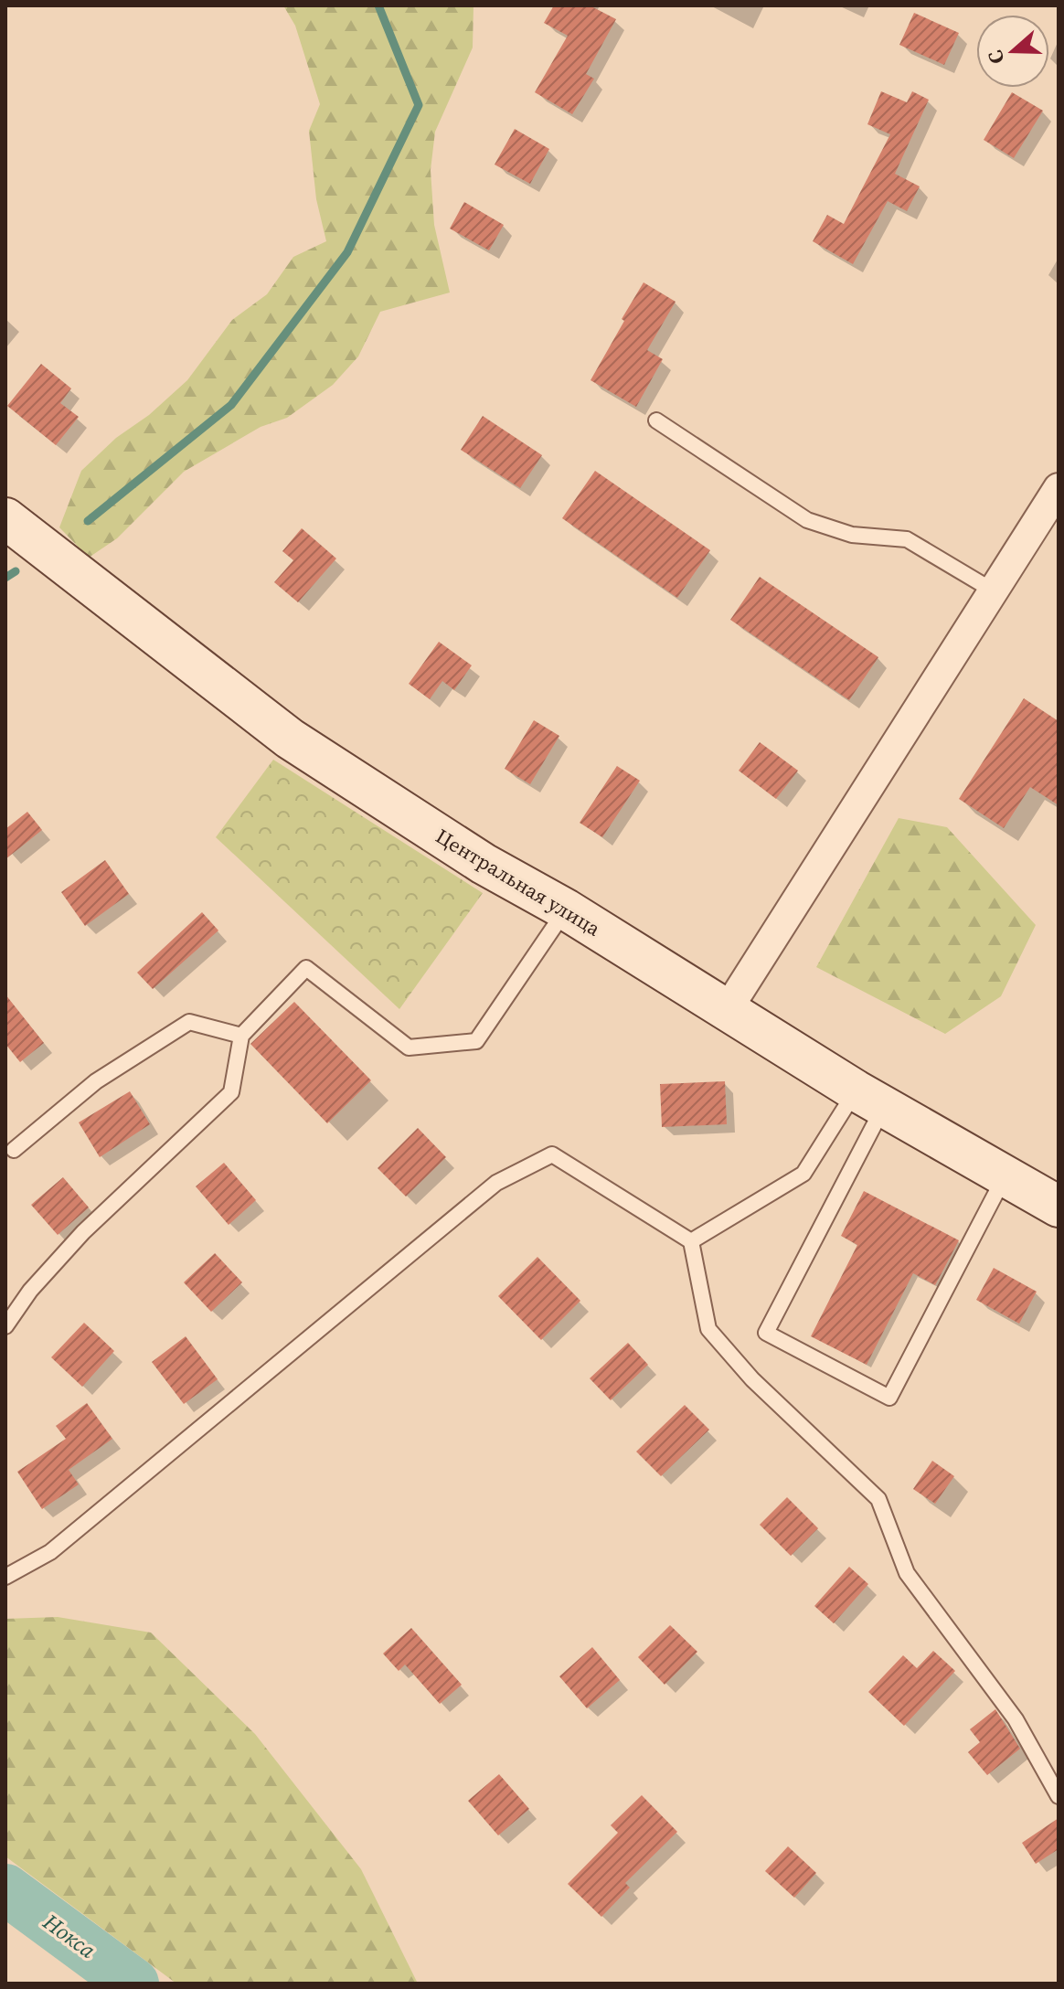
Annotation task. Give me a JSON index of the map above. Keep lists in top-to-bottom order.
{
  "streets": {
    "street": ["Центральная улица"]
  },
  "water": ["Нокса"],
  "north": "left"
}
